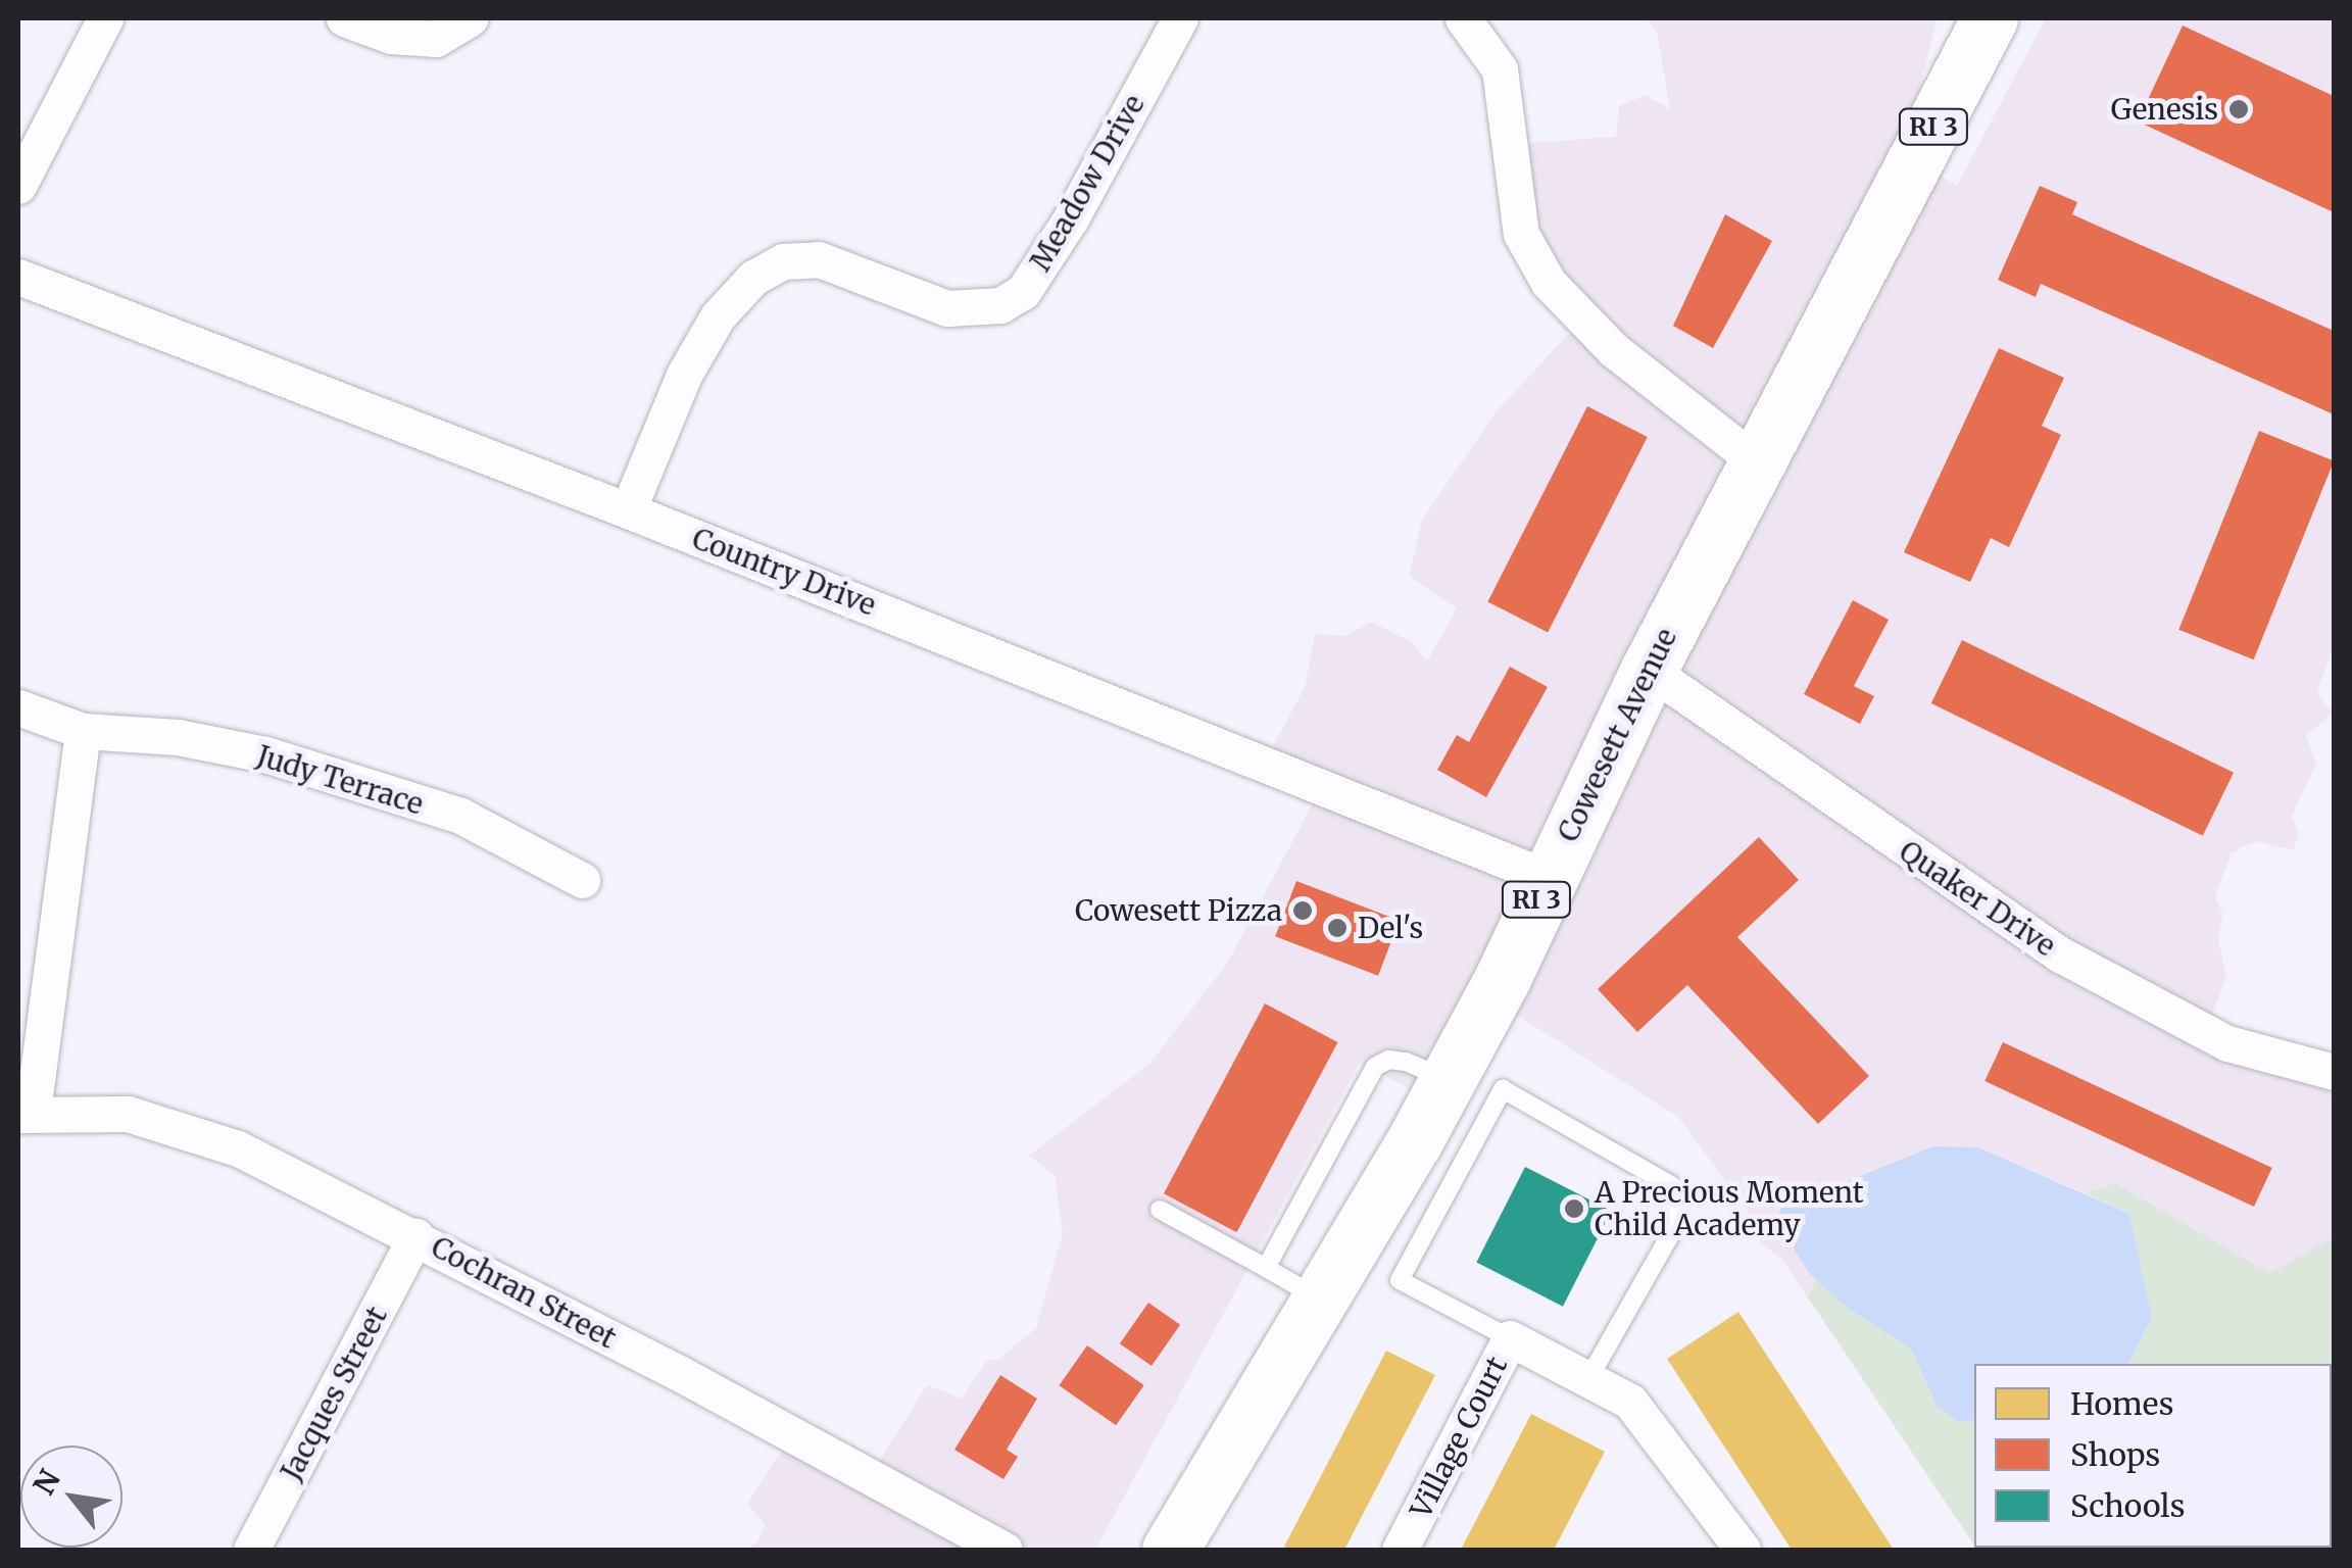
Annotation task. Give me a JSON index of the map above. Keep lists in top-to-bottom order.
{
  "streets": {
    "main road": ["RI 3", "Cowesett Avenue"],
    "street": [
      "Meadow Drive",
      "Country Drive",
      "Judy Terrace",
      "Quaker Drive",
      "Cochran Street",
      "Jacques Street",
      "Village Court"
    ]
  },
  "crossings": [
    ["Meadow Drive", "Country Drive"],
    ["Country Drive", "Cowesett Avenue"],
    ["Cowesett Avenue", "Quaker Drive"],
    ["Cochran Street", "Jacques Street"]
  ],
  "places": [
    "Genesis",
    "Cowesett Pizza",
    "Del's",
    "A Precious Moment Child Academy"
  ],
  "legend": ["Homes", "Shops", "Schools"],
  "north": "top left"
}
